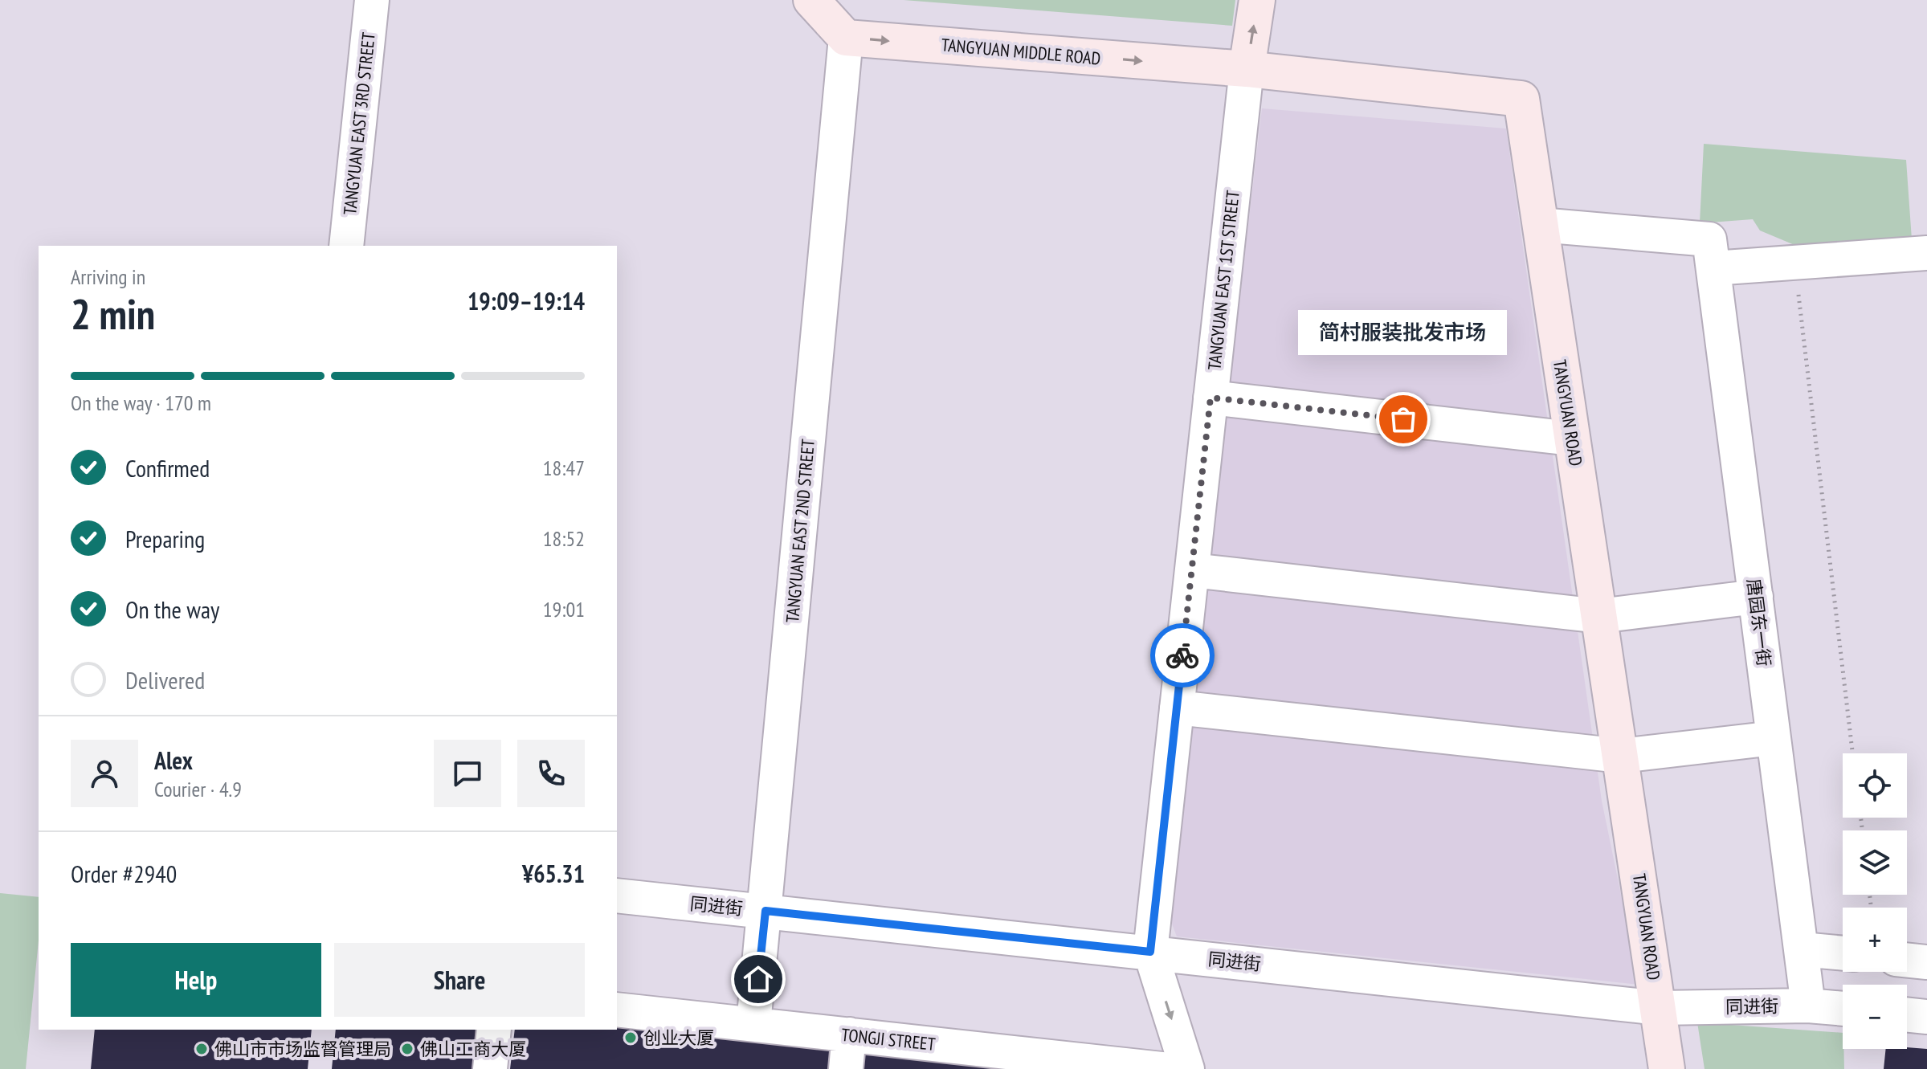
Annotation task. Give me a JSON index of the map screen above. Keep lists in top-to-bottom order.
{
  "streets": {
    "street": [
      "TANGYUAN MIDDLE ROAD",
      "TANGYUAN EAST 3RD STREET",
      "TANGYUAN EAST 1ST STREET",
      "TANGYUAN ROAD",
      "TANGYUAN EAST 2ND STREET",
      "唐园东一街",
      "同进街",
      "TONGJI STREET"
    ]
  },
  "crossings": [
    ["TANGYUAN MIDDLE ROAD", "TANGYUAN EAST 1ST STREET"],
    ["TANGYUAN MIDDLE ROAD", "TANGYUAN ROAD"],
    ["TANGYUAN MIDDLE ROAD", "TANGYUAN EAST 2ND STREET"],
    ["TANGYUAN EAST 1ST STREET", "TANGYUAN ROAD"],
    ["TANGYUAN EAST 1ST STREET", "同进街"],
    ["TANGYUAN ROAD", "同进街"],
    ["TANGYUAN EAST 2ND STREET", "同进街"],
    ["TANGYUAN EAST 2ND STREET", "TONGJI STREET"],
    ["唐园东一街", "同进街"]
  ],
  "one_way": ["TANGYUAN MIDDLE ROAD"],
  "places": [
    "简村服装批发市场",
    "创业大厦",
    "佛山市市场监督管理局",
    "佛山工商大厦"
  ],
  "page": {
    "heading": ["2 min", "Arriving in", "19:09–19:14"],
    "panel": [
      "Alex",
      "Courier · 4.9",
      "Order #2940",
      "¥65.31"
    ],
    "bubble": "简村服装批发市场",
    "bar": "On the way · 170 m",
    "list": [
      ["Confirmed", "18:47"],
      ["Preparing", "18:52"],
      ["On the way", "19:01"],
      "Delivered"
    ],
    "map_buttons": ["+", "−"],
    "buttons": ["Help", "Share"]
  }
}
